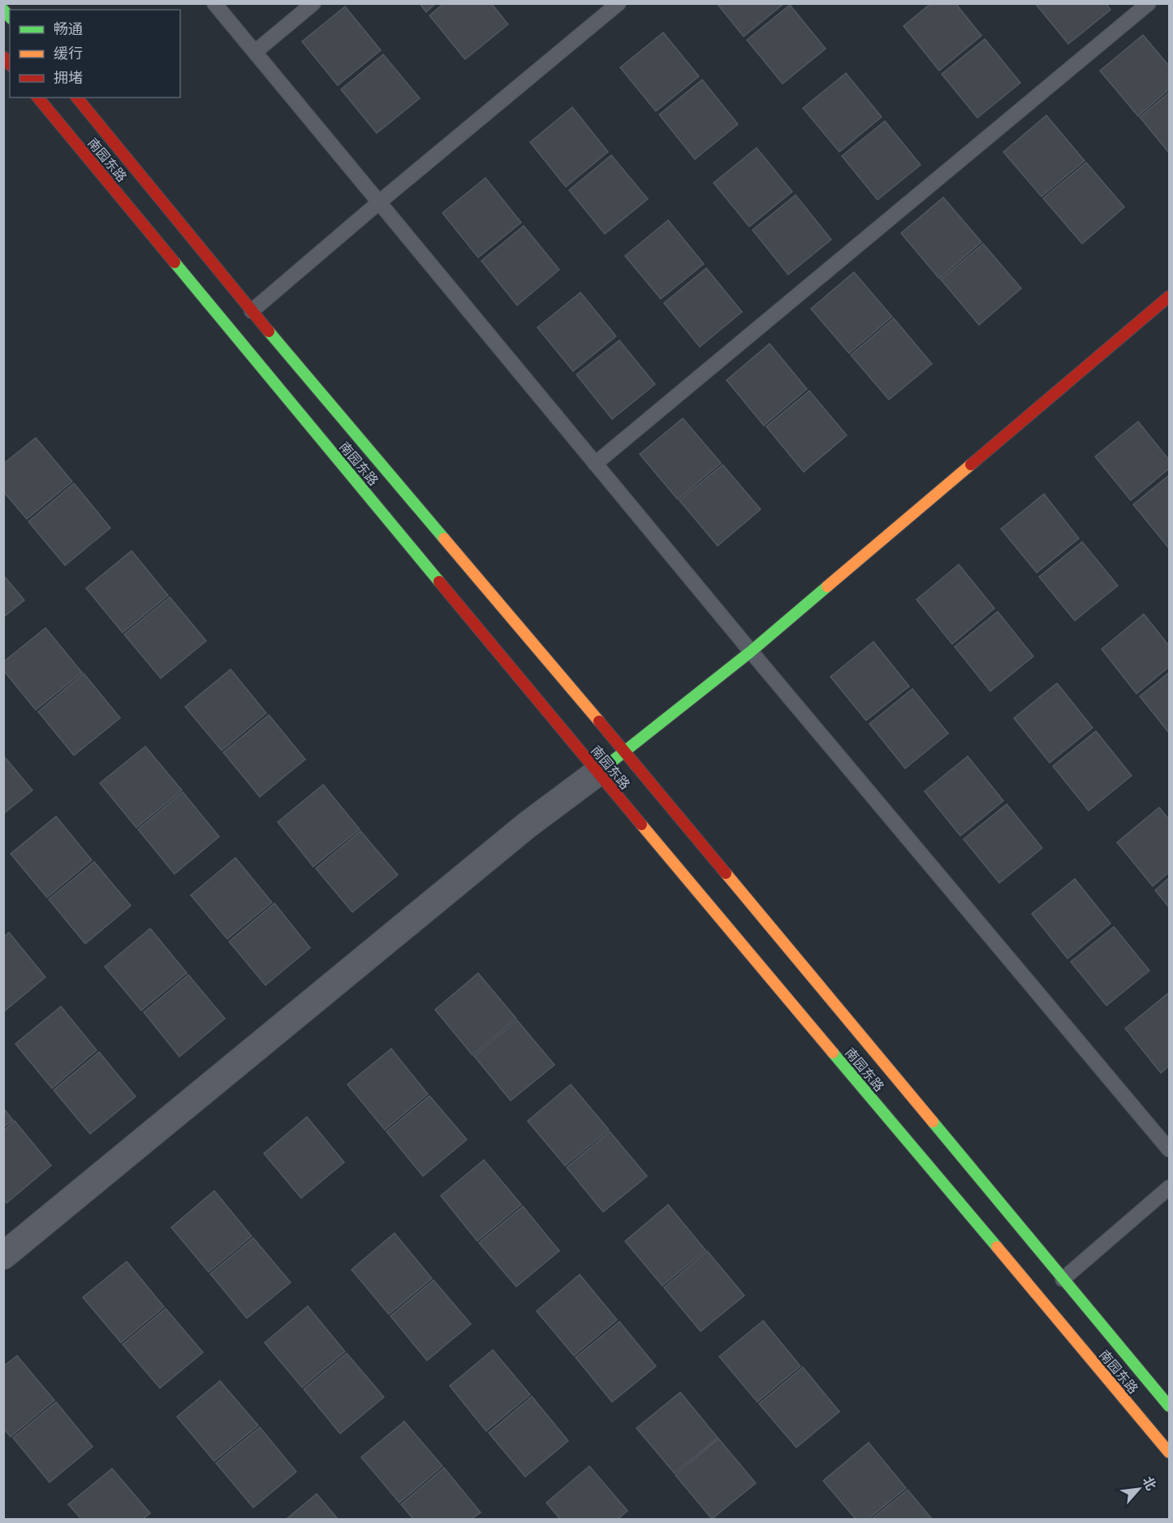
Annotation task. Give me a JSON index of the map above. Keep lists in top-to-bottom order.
{
  "streets": {
    "main road": ["南园东路"]
  },
  "legend": ["畅通", "缓行", "拥堵"],
  "north": "top right"
}
